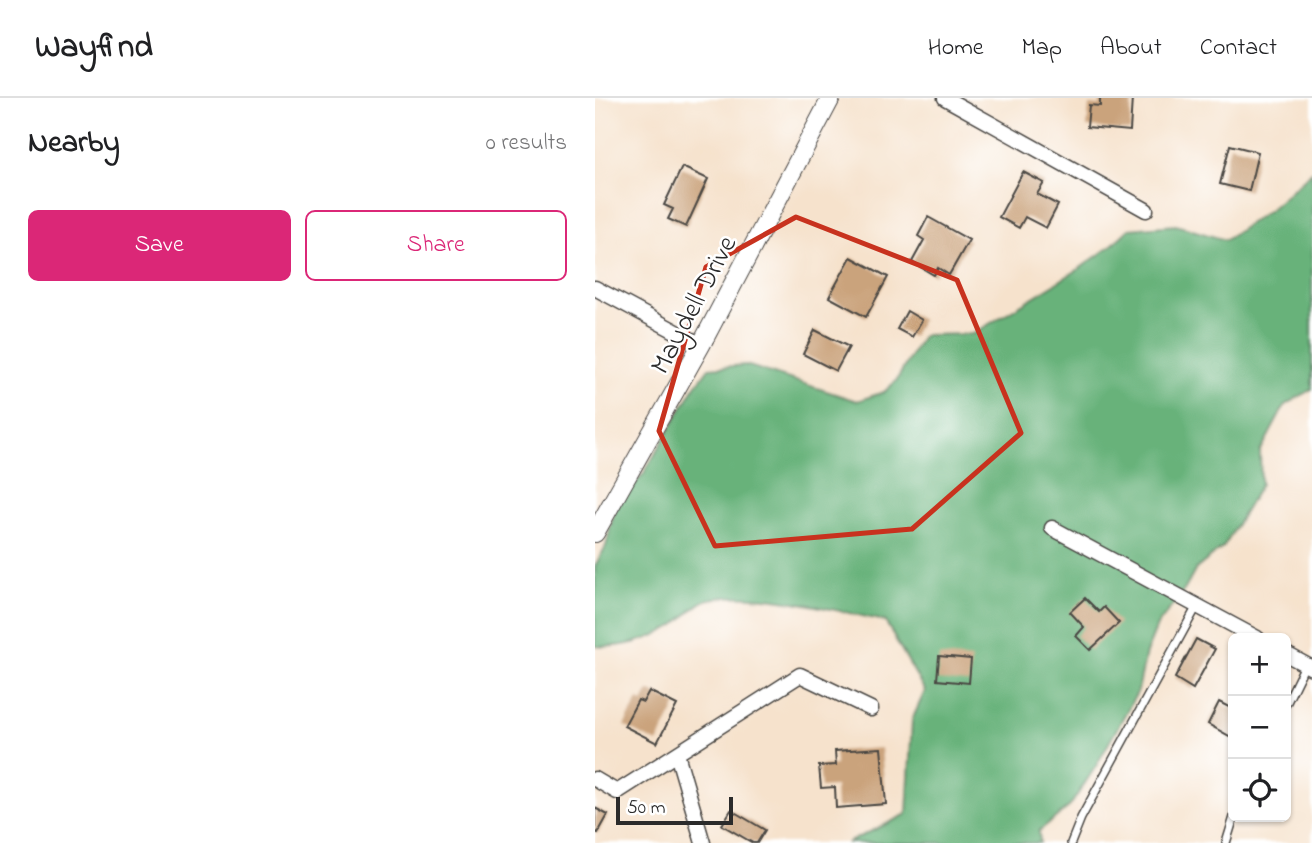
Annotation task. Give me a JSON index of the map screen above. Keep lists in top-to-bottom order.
{
  "streets": {
    "street": ["Maydell Drive"]
  },
  "scale_bar": "50 m",
  "page": {
    "header": "Wayfind",
    "nav": [
      "Home",
      "Map",
      "About",
      "Contact"
    ],
    "heading": ["Nearby", "0 results"],
    "buttons": ["Save", "Share"],
    "map_buttons": ["+", "−"],
    "scale": "50 m"
  }
}
